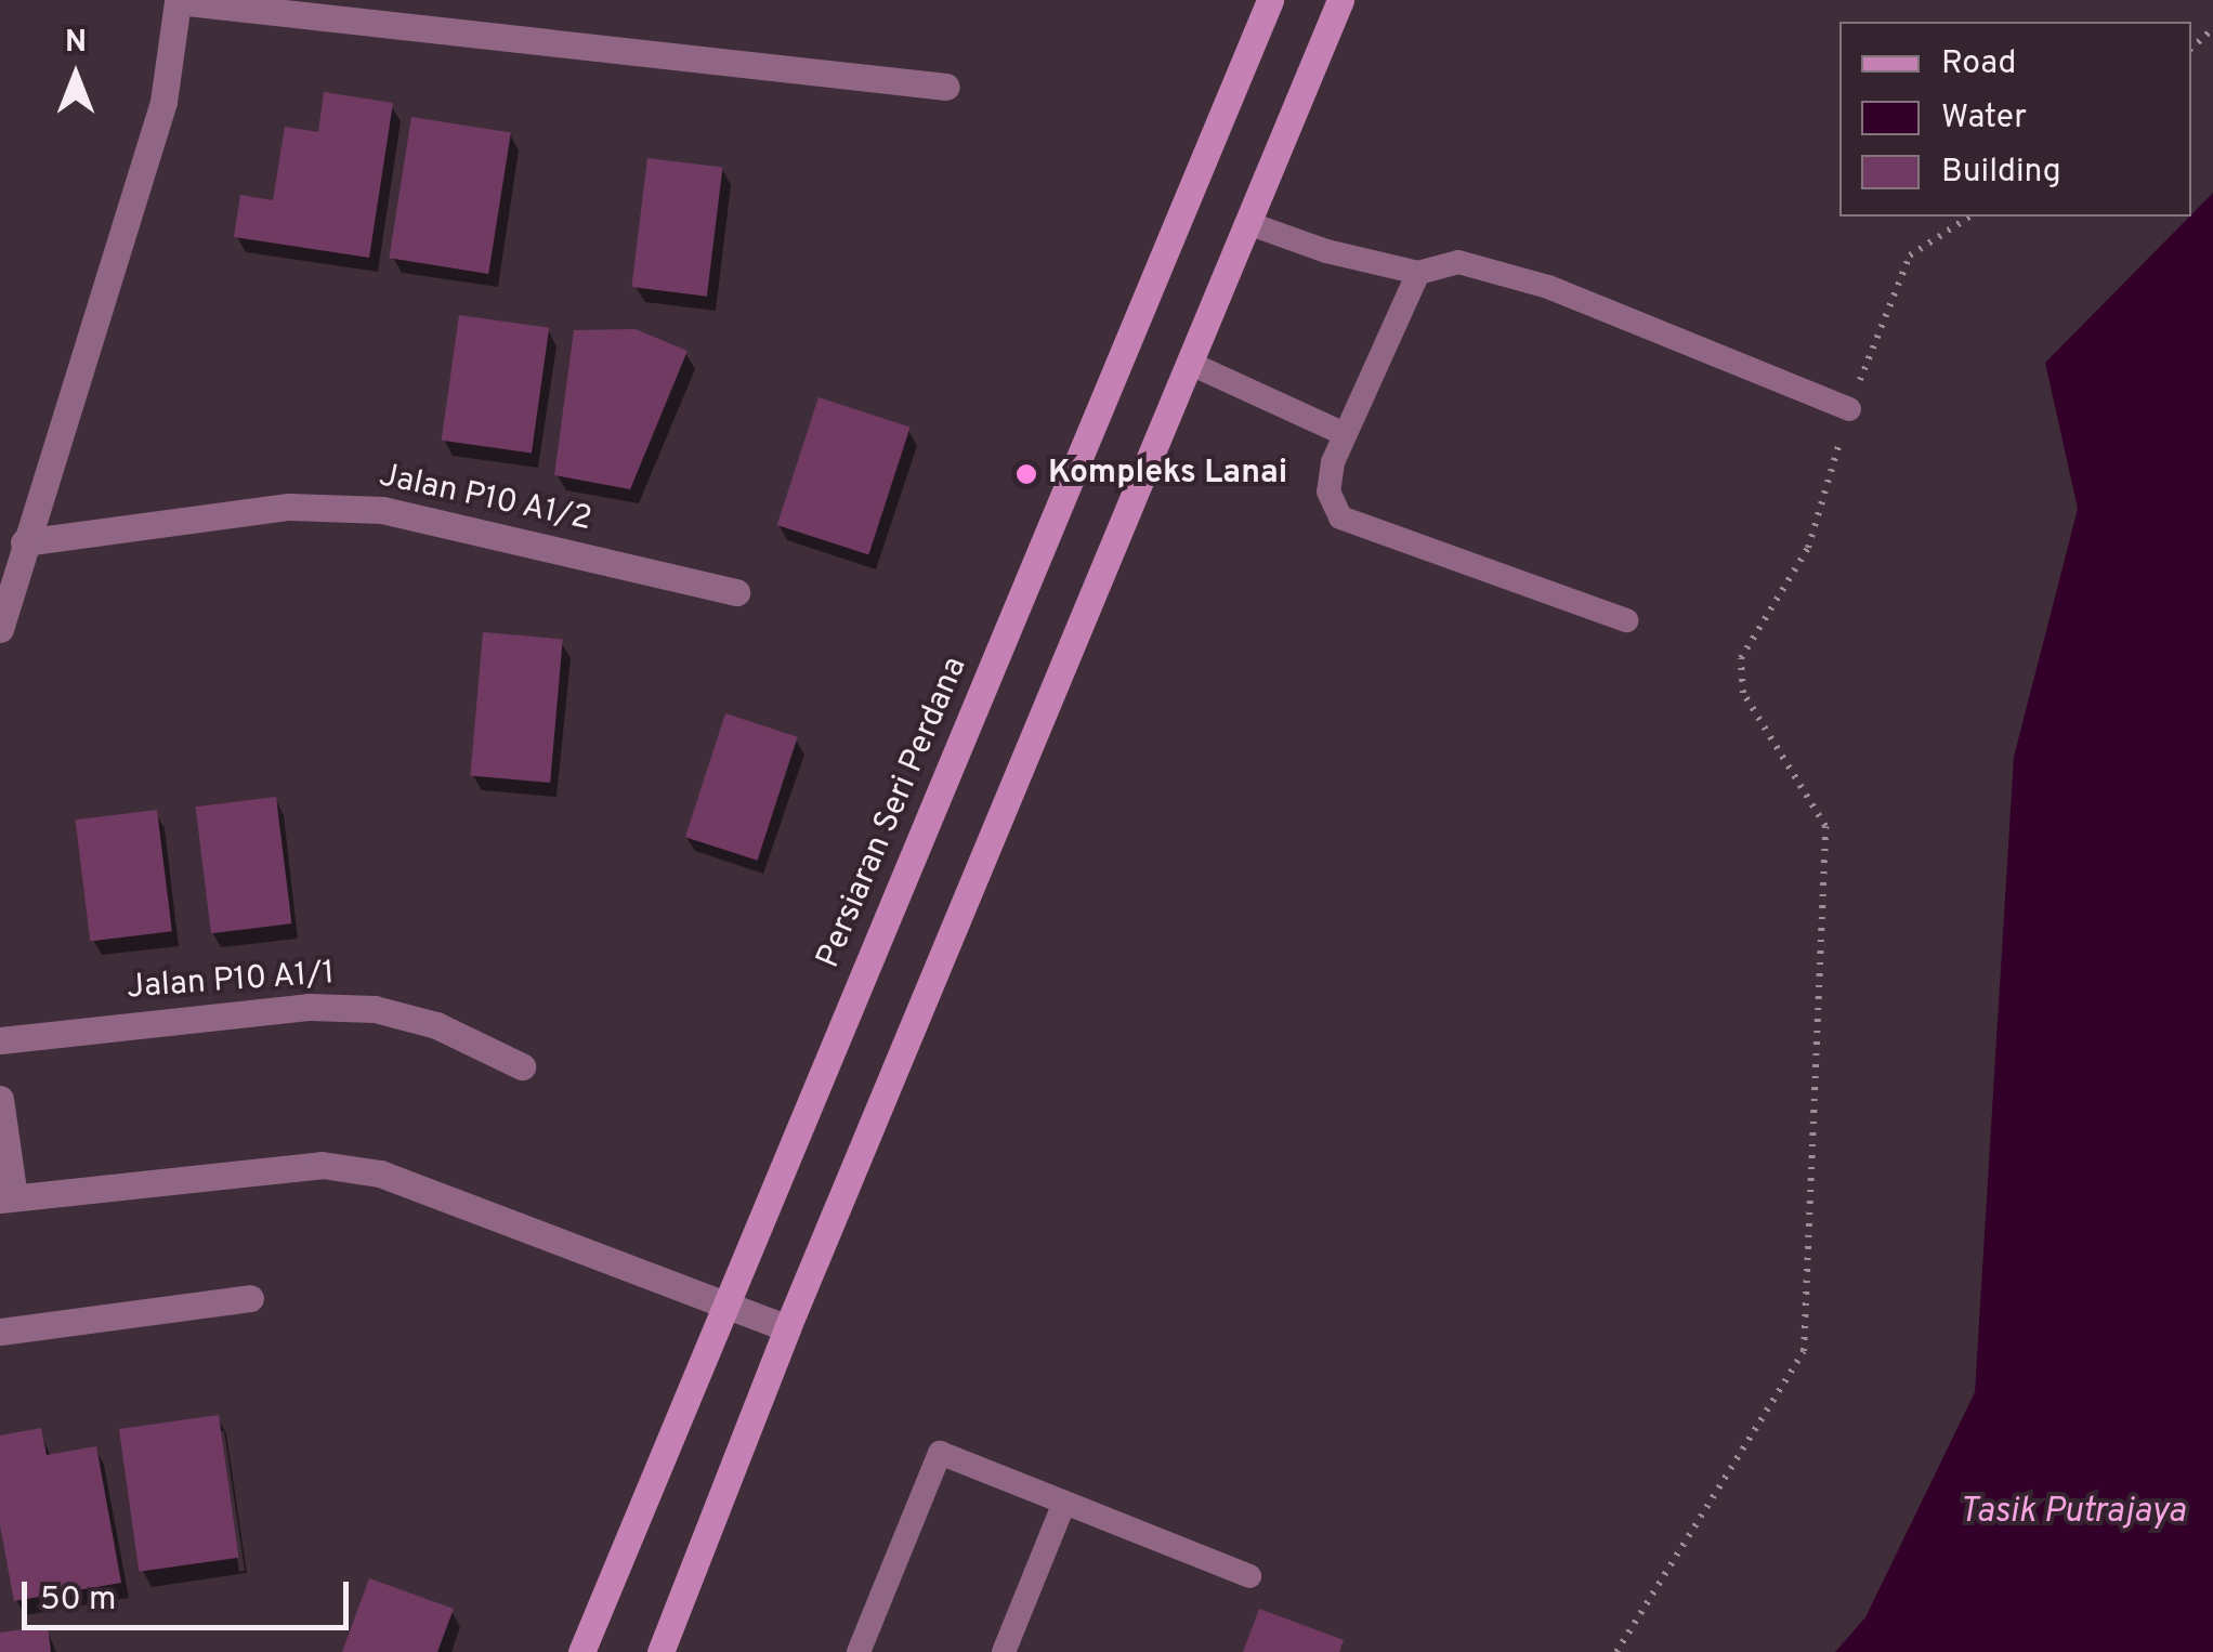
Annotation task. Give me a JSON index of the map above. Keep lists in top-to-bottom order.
{
  "streets": {
    "street": ["Jalan P10 A1/2", "Persiaran Seri Perdana", "Jalan P10 A1/1"]
  },
  "water": ["Tasik Putrajaya"],
  "places": ["Kompleks Lanai"],
  "legend": ["Road", "Water", "Building"],
  "scale_bar": "50 m",
  "north": "top"
}
